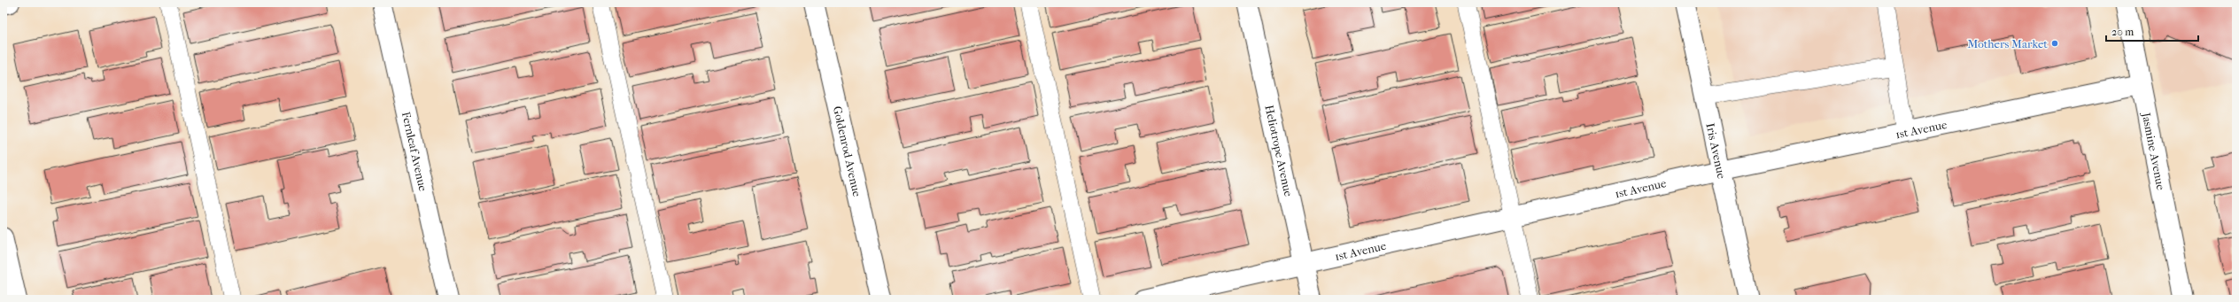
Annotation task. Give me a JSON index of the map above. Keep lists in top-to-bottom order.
{
  "streets": {
    "street": [
      "1st Avenue",
      "Fernleaf Avenue",
      "Goldenrod Avenue",
      "Heliotrope Avenue",
      "Iris Avenue",
      "Jasmine Avenue"
    ]
  },
  "crossings": [
    ["1st Avenue", "Heliotrope Avenue"],
    ["1st Avenue", "Iris Avenue"],
    ["1st Avenue", "Jasmine Avenue"]
  ],
  "places": ["Mothers Market"],
  "scale_bar": "20 m"
}
